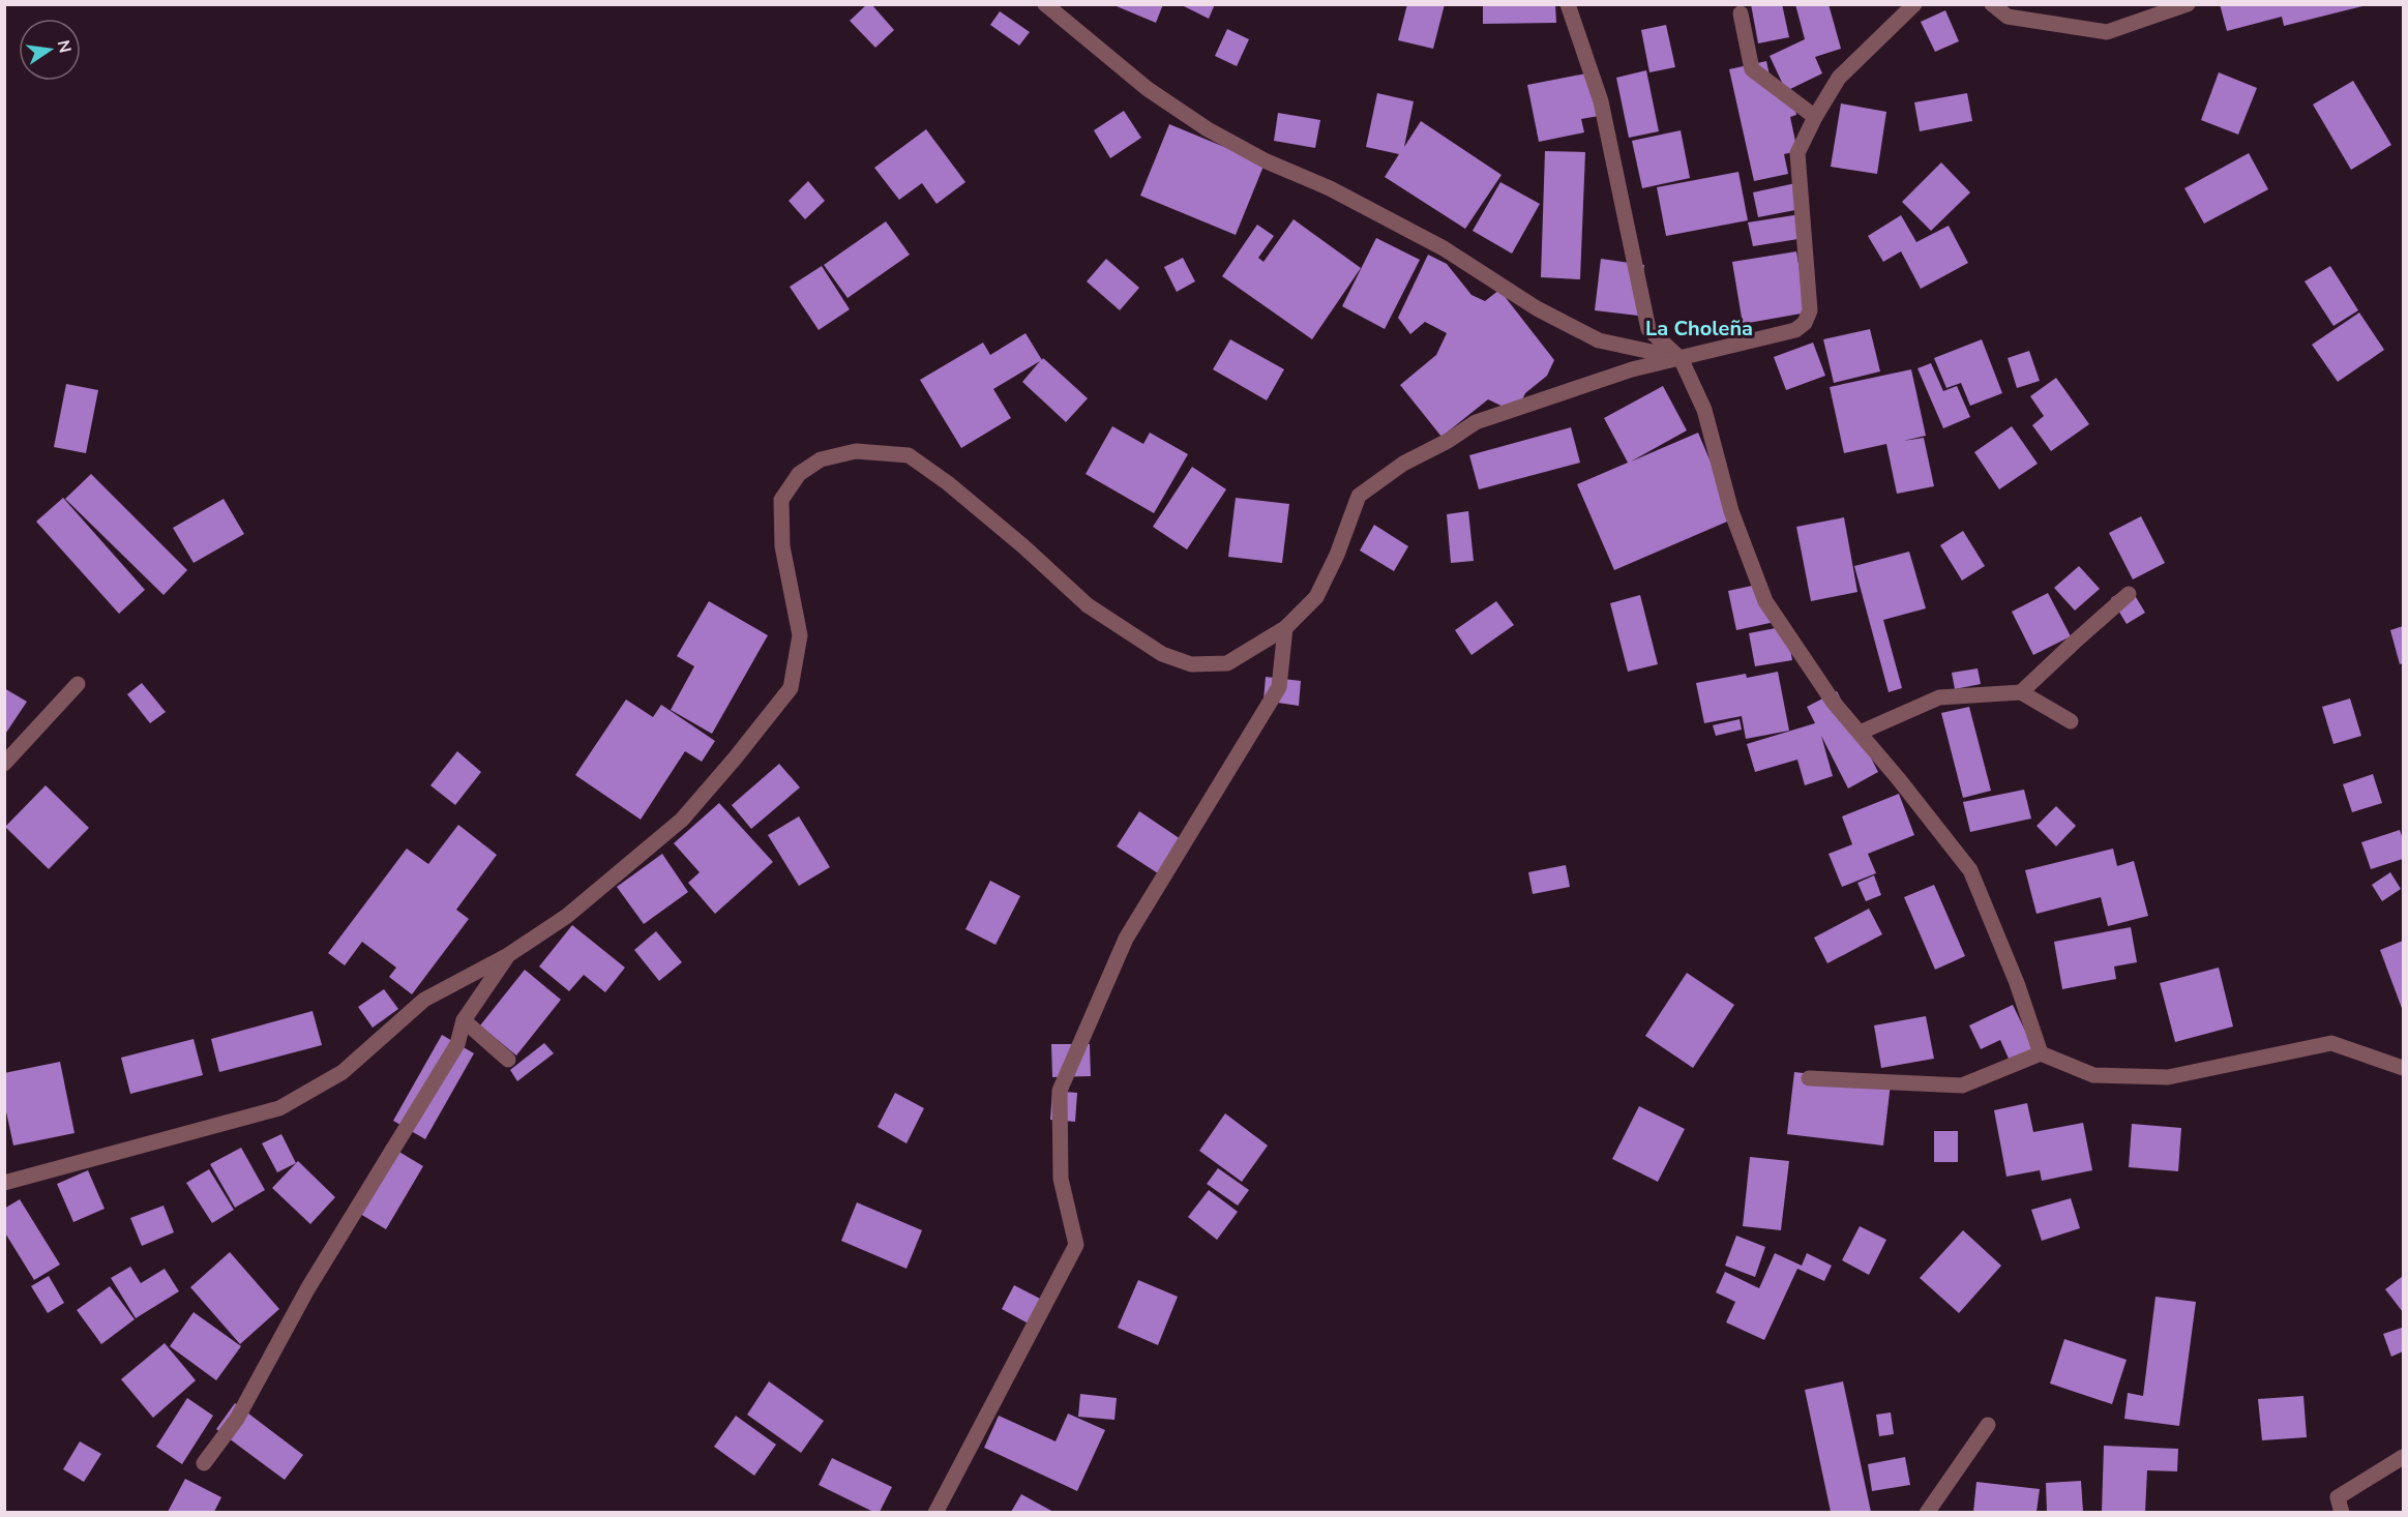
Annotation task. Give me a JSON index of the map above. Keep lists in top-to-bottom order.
{
  "districts": ["La Choleña"],
  "north": "right"
}
